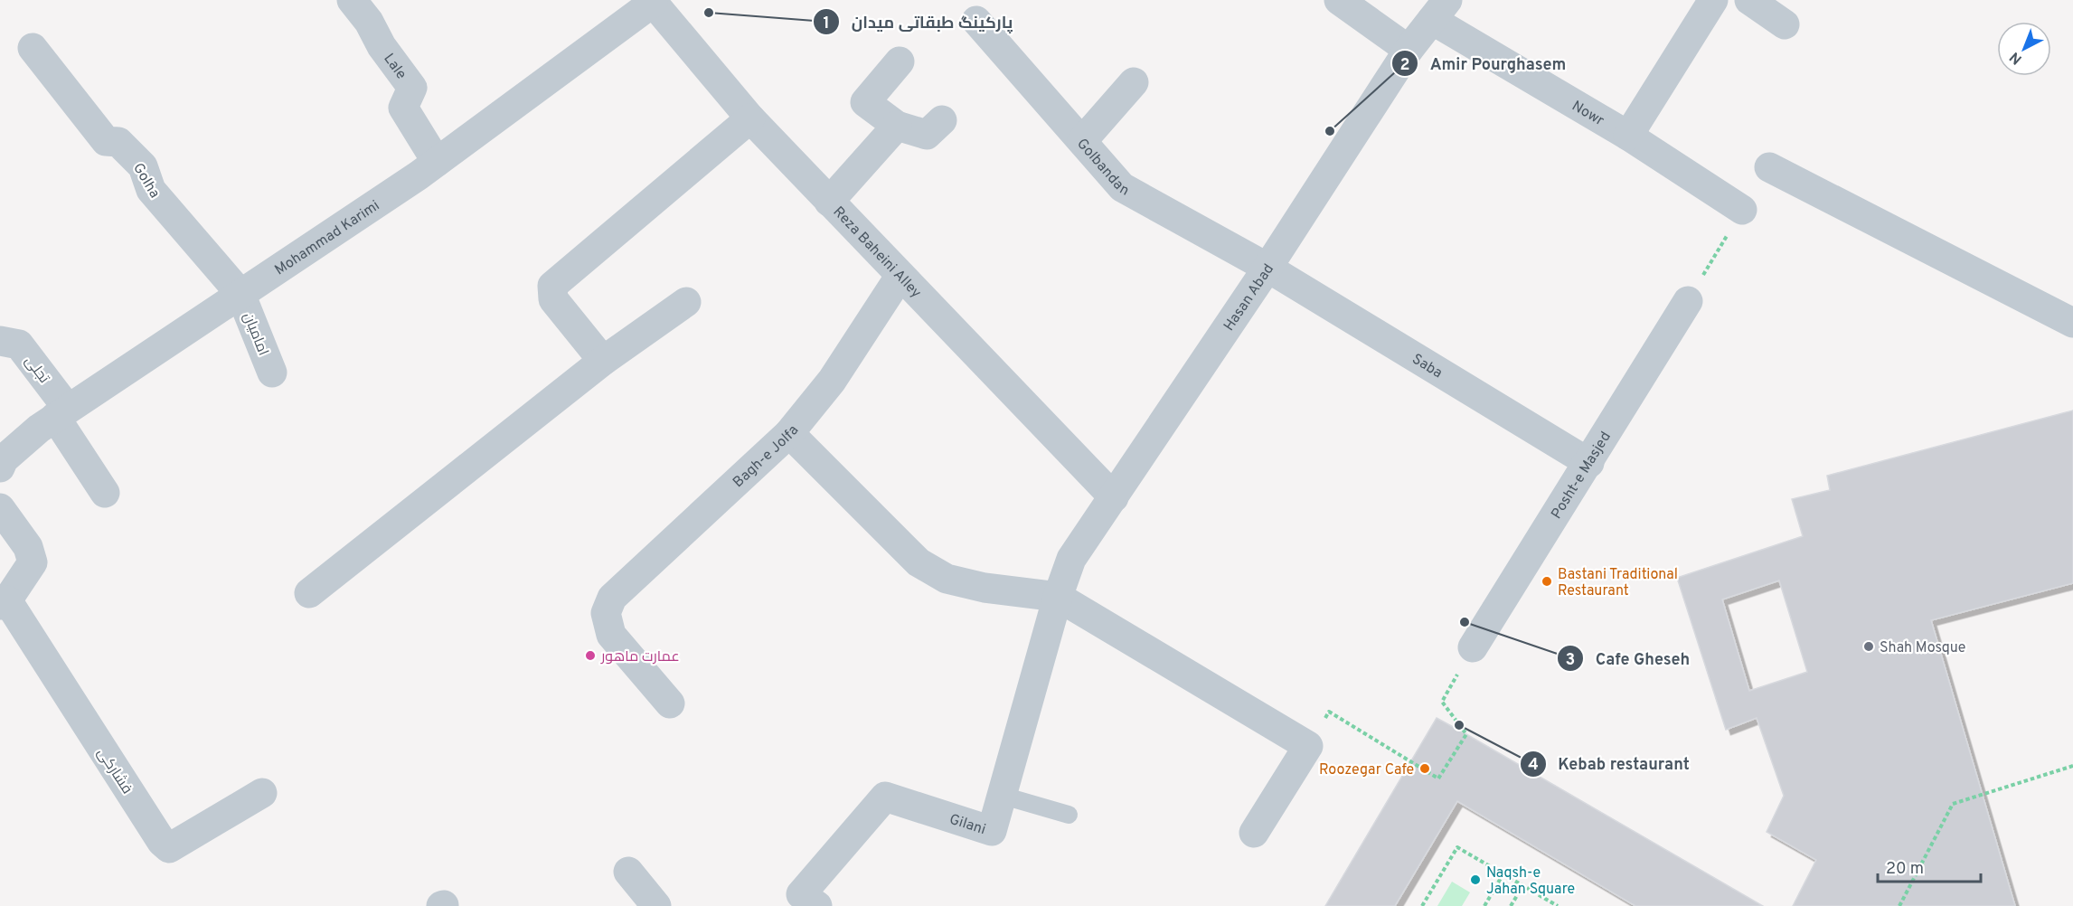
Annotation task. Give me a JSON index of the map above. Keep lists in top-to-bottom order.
{
  "streets": {
    "street": [
      "Lale",
      "Nowr",
      "Golbandan",
      "Golha",
      "Mohammad Karimi",
      "Reza Baheini Alley",
      "Hasan Abad",
      "امامیان",
      "Saba",
      "تجلی",
      "Bagh-e Jolfa",
      "Posht-e Masjed",
      "فشارکی",
      "Gilani"
    ]
  },
  "crossings": [
    ["Lale", "Mohammad Karimi"],
    ["Nowr", "Hasan Abad"],
    ["Golbandan", "Hasan Abad"],
    ["Golbandan", "Saba"],
    ["Golha", "Mohammad Karimi"],
    ["Golha", "امامیان"],
    ["Mohammad Karimi", "Reza Baheini Alley"],
    ["Mohammad Karimi", "امامیان"],
    ["Mohammad Karimi", "تجلی"],
    ["Reza Baheini Alley", "Hasan Abad"],
    ["Reza Baheini Alley", "Bagh-e Jolfa"],
    ["Hasan Abad", "Saba"],
    ["Hasan Abad", "Gilani"],
    ["Saba", "Posht-e Masjed"]
  ],
  "places": [
    "پارکینگ طبقاتی میدان",
    "Amir Pourghasem",
    "Bastani Traditional Restaurant",
    "Cafe Gheseh",
    "Shah Mosque",
    "عمارت ماهور",
    "Kebab restaurant",
    "Roozegar Cafe",
    "Naqsh-e Jahan Square"
  ],
  "scale_bar": "20 m",
  "north": "bottom left"
}
